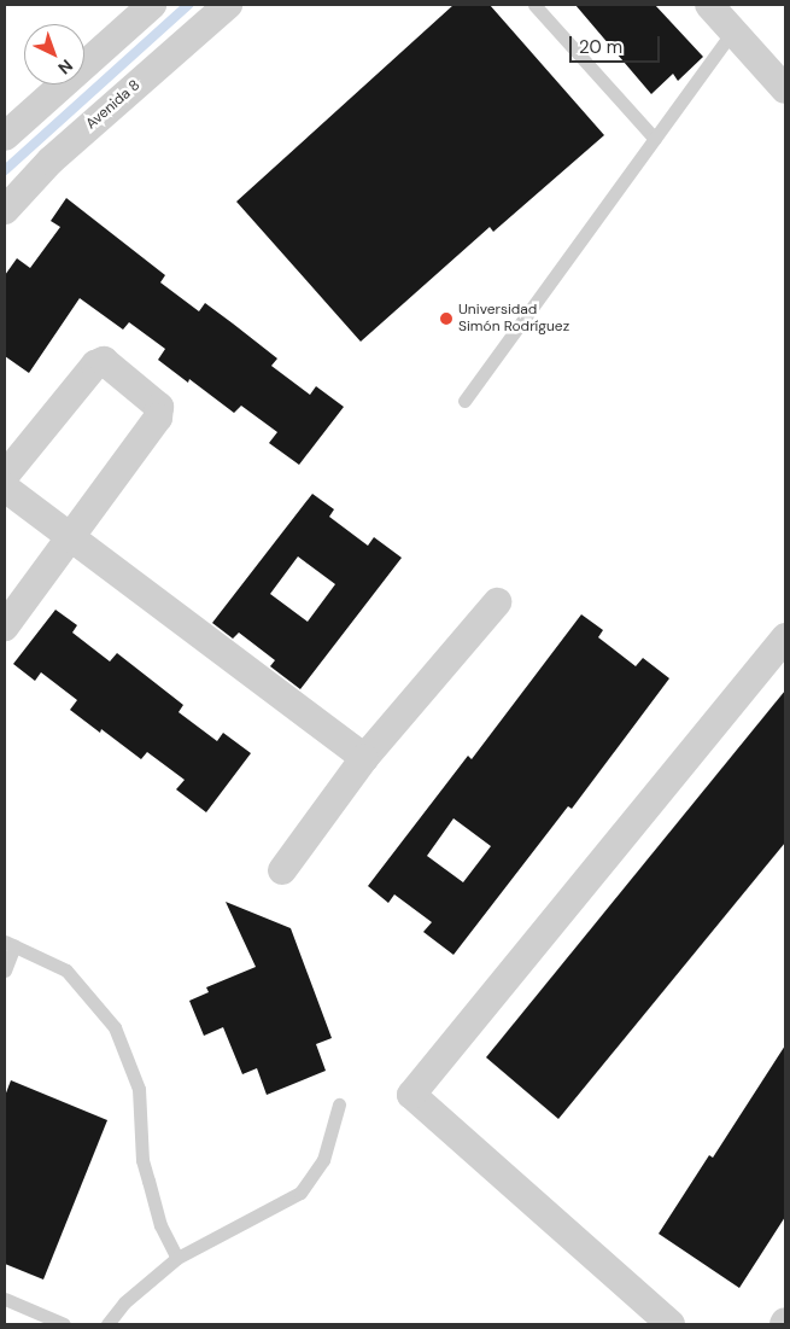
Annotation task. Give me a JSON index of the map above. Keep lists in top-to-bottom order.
{
  "streets": {
    "street": ["Avenida 8"]
  },
  "places": ["Universidad Simón Rodríguez"],
  "scale_bar": "20 m",
  "north": "bottom right"
}
